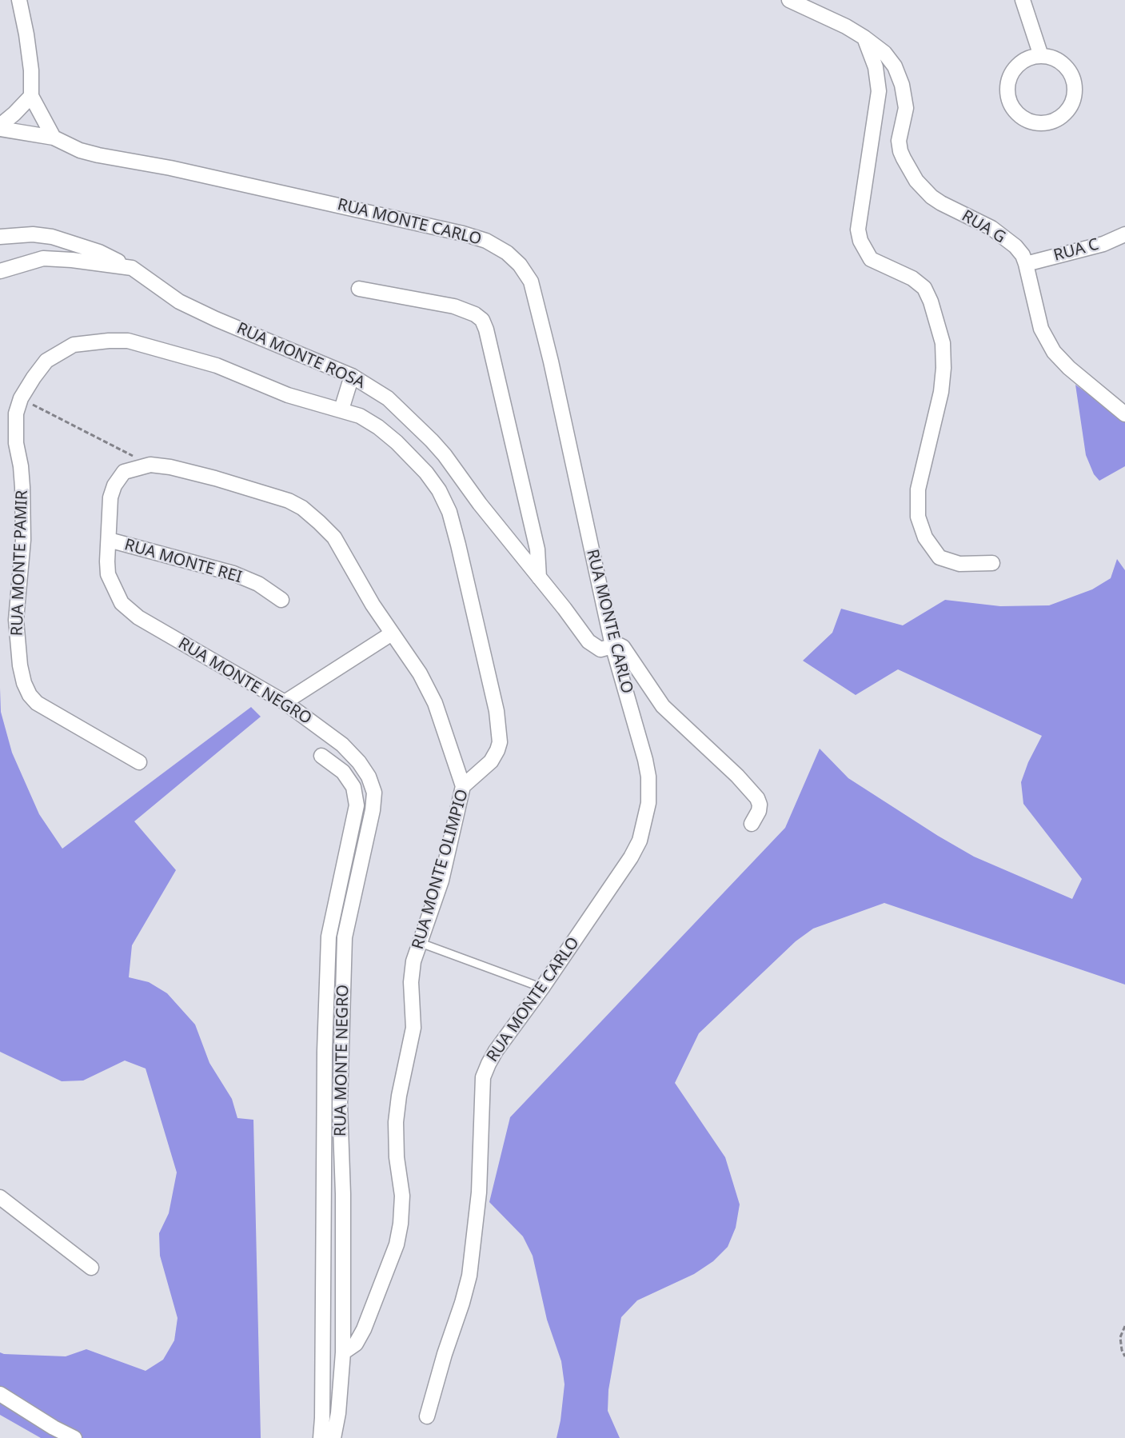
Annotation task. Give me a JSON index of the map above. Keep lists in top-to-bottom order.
{
  "streets": {
    "street": [
      "RUA MONTE CARLO",
      "RUA G",
      "RUA C",
      "RUA MONTE ROSA",
      "RUA MONTE REI",
      "RUA MONTE PAMIR",
      "RUA MONTE NEGRO",
      "RUA MONTE OLIMPIO"
    ]
  },
  "crossings": [
    ["RUA MONTE CARLO", "RUA MONTE ROSA"],
    ["RUA G", "RUA C"],
    ["RUA MONTE REI", "RUA MONTE NEGRO"],
    ["RUA MONTE PAMIR", "RUA MONTE OLIMPIO"],
    ["RUA MONTE NEGRO", "RUA MONTE OLIMPIO"]
  ]
}
